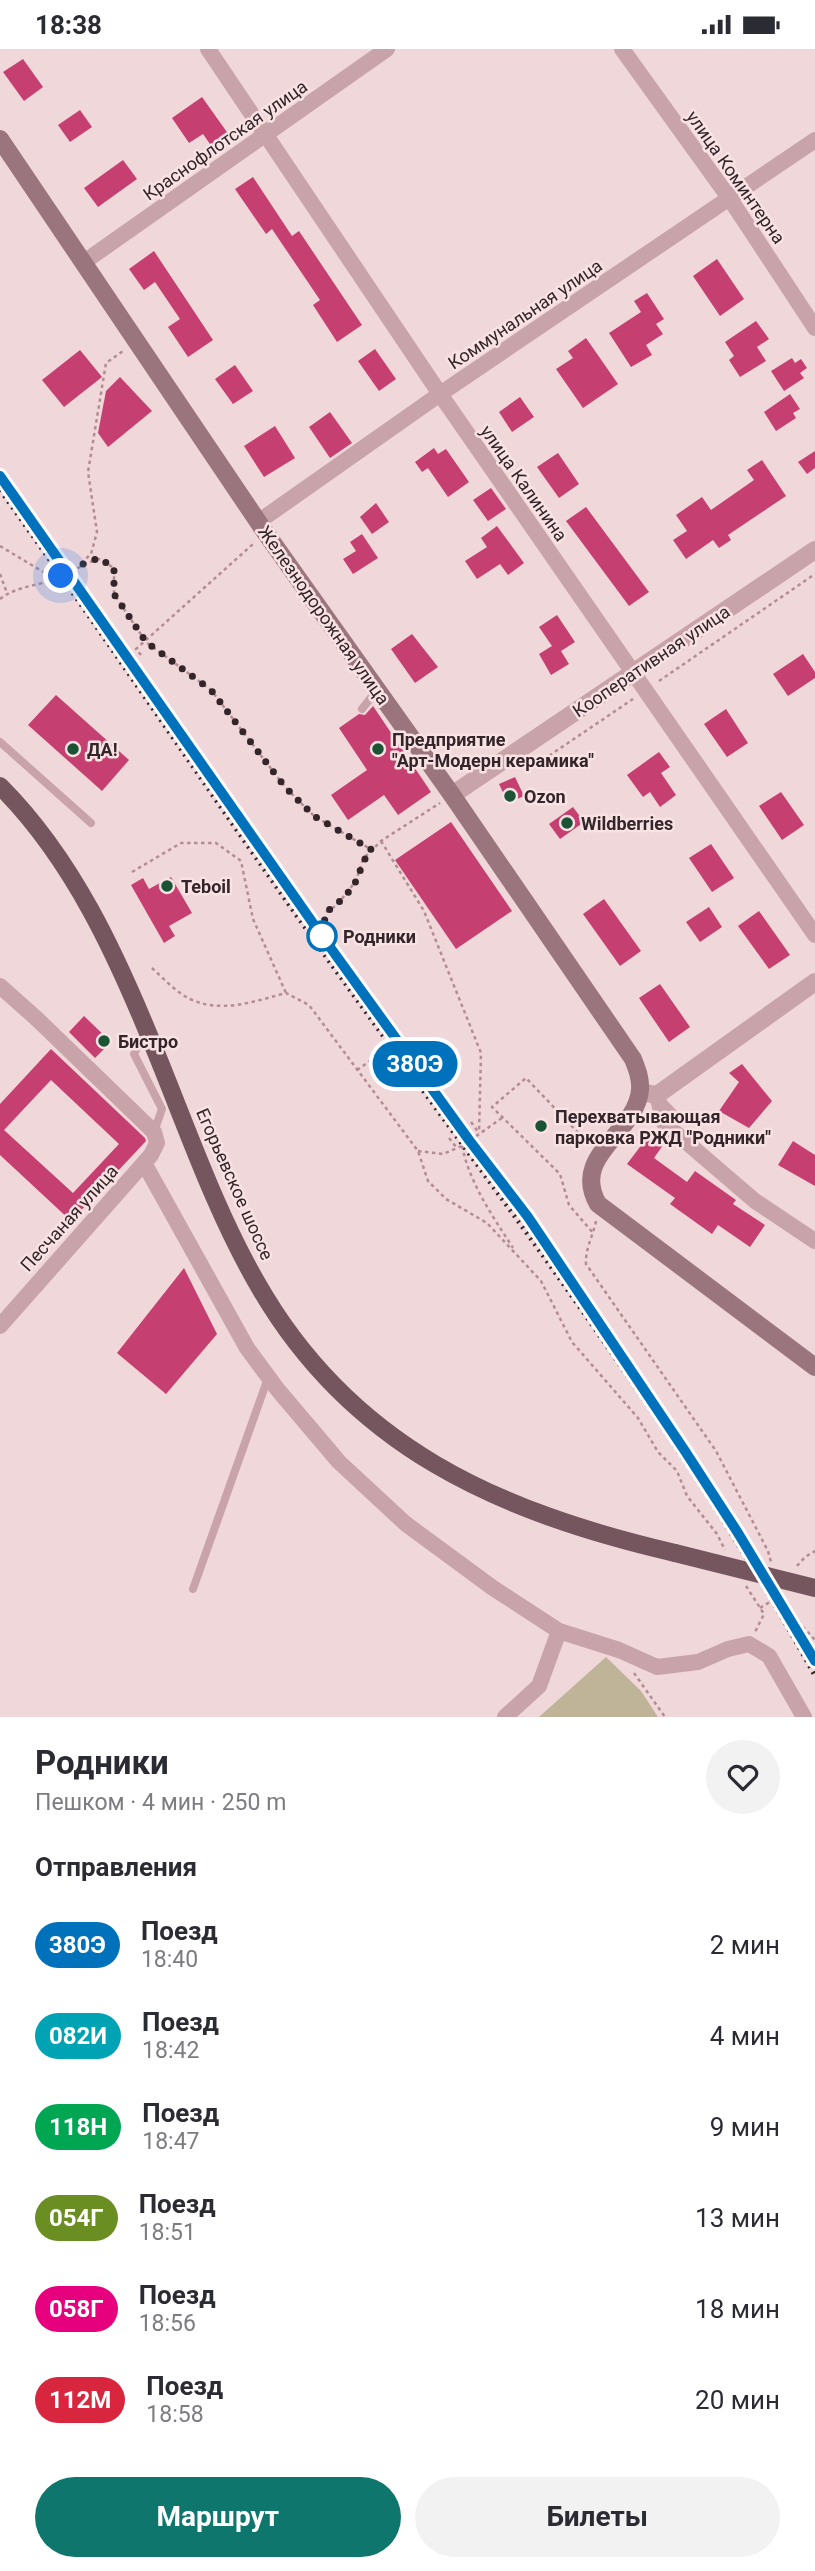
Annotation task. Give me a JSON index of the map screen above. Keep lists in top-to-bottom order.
{
  "streets": {
    "main road": ["Железнодорожная улица", "Егорьевское шоссе"],
    "street": [
      "Краснофлотская улица",
      "улица Коминтерна",
      "Коммунальная улица",
      "улица Калинина",
      "Кооперативная улица",
      "Песчаная улица"
    ]
  },
  "crossings": [
    ["Краснофлотская улица", "улица Калинина"],
    ["Краснофлотская улица", "Железнодорожная улица"],
    ["улица Коминтерна", "Коммунальная улица"],
    ["Коммунальная улица", "улица Калинина"],
    ["Коммунальная улица", "Железнодорожная улица"],
    ["улица Калинина", "Кооперативная улица"],
    ["Железнодорожная улица", "Кооперативная улица"]
  ],
  "places": [
    "ДА!",
    "Предприятие \"Арт-Модерн керамика\"",
    "Ozon",
    "Wildberries",
    "Teboil",
    "Родники",
    "Бистро",
    "Перехватывающая парковка РЖД \"Родники\""
  ],
  "page": {
    "status": "18:38",
    "on_map": "380Э",
    "heading": [
      ["Родники", "Пешком · 4 мин · 250 m"],
      "Отправления"
    ],
    "list": [
      {
        "mark": "380Э",
        "name": "Поезд",
        "note": "18:40",
        "value": "2 мин"
      },
      {
        "mark": "082И",
        "name": "Поезд",
        "note": "18:42",
        "value": "4 мин"
      },
      {
        "mark": "118Н",
        "name": "Поезд",
        "note": "18:47",
        "value": "9 мин"
      },
      {
        "mark": "054Г",
        "name": "Поезд",
        "note": "18:51",
        "value": "13 мин"
      },
      {
        "mark": "058Г",
        "name": "Поезд",
        "note": "18:56",
        "value": "18 мин"
      },
      {
        "mark": "112М",
        "name": "Поезд",
        "note": "18:58",
        "value": "20 мин"
      }
    ],
    "buttons": ["Маршрут", "Билеты"]
  }
}
